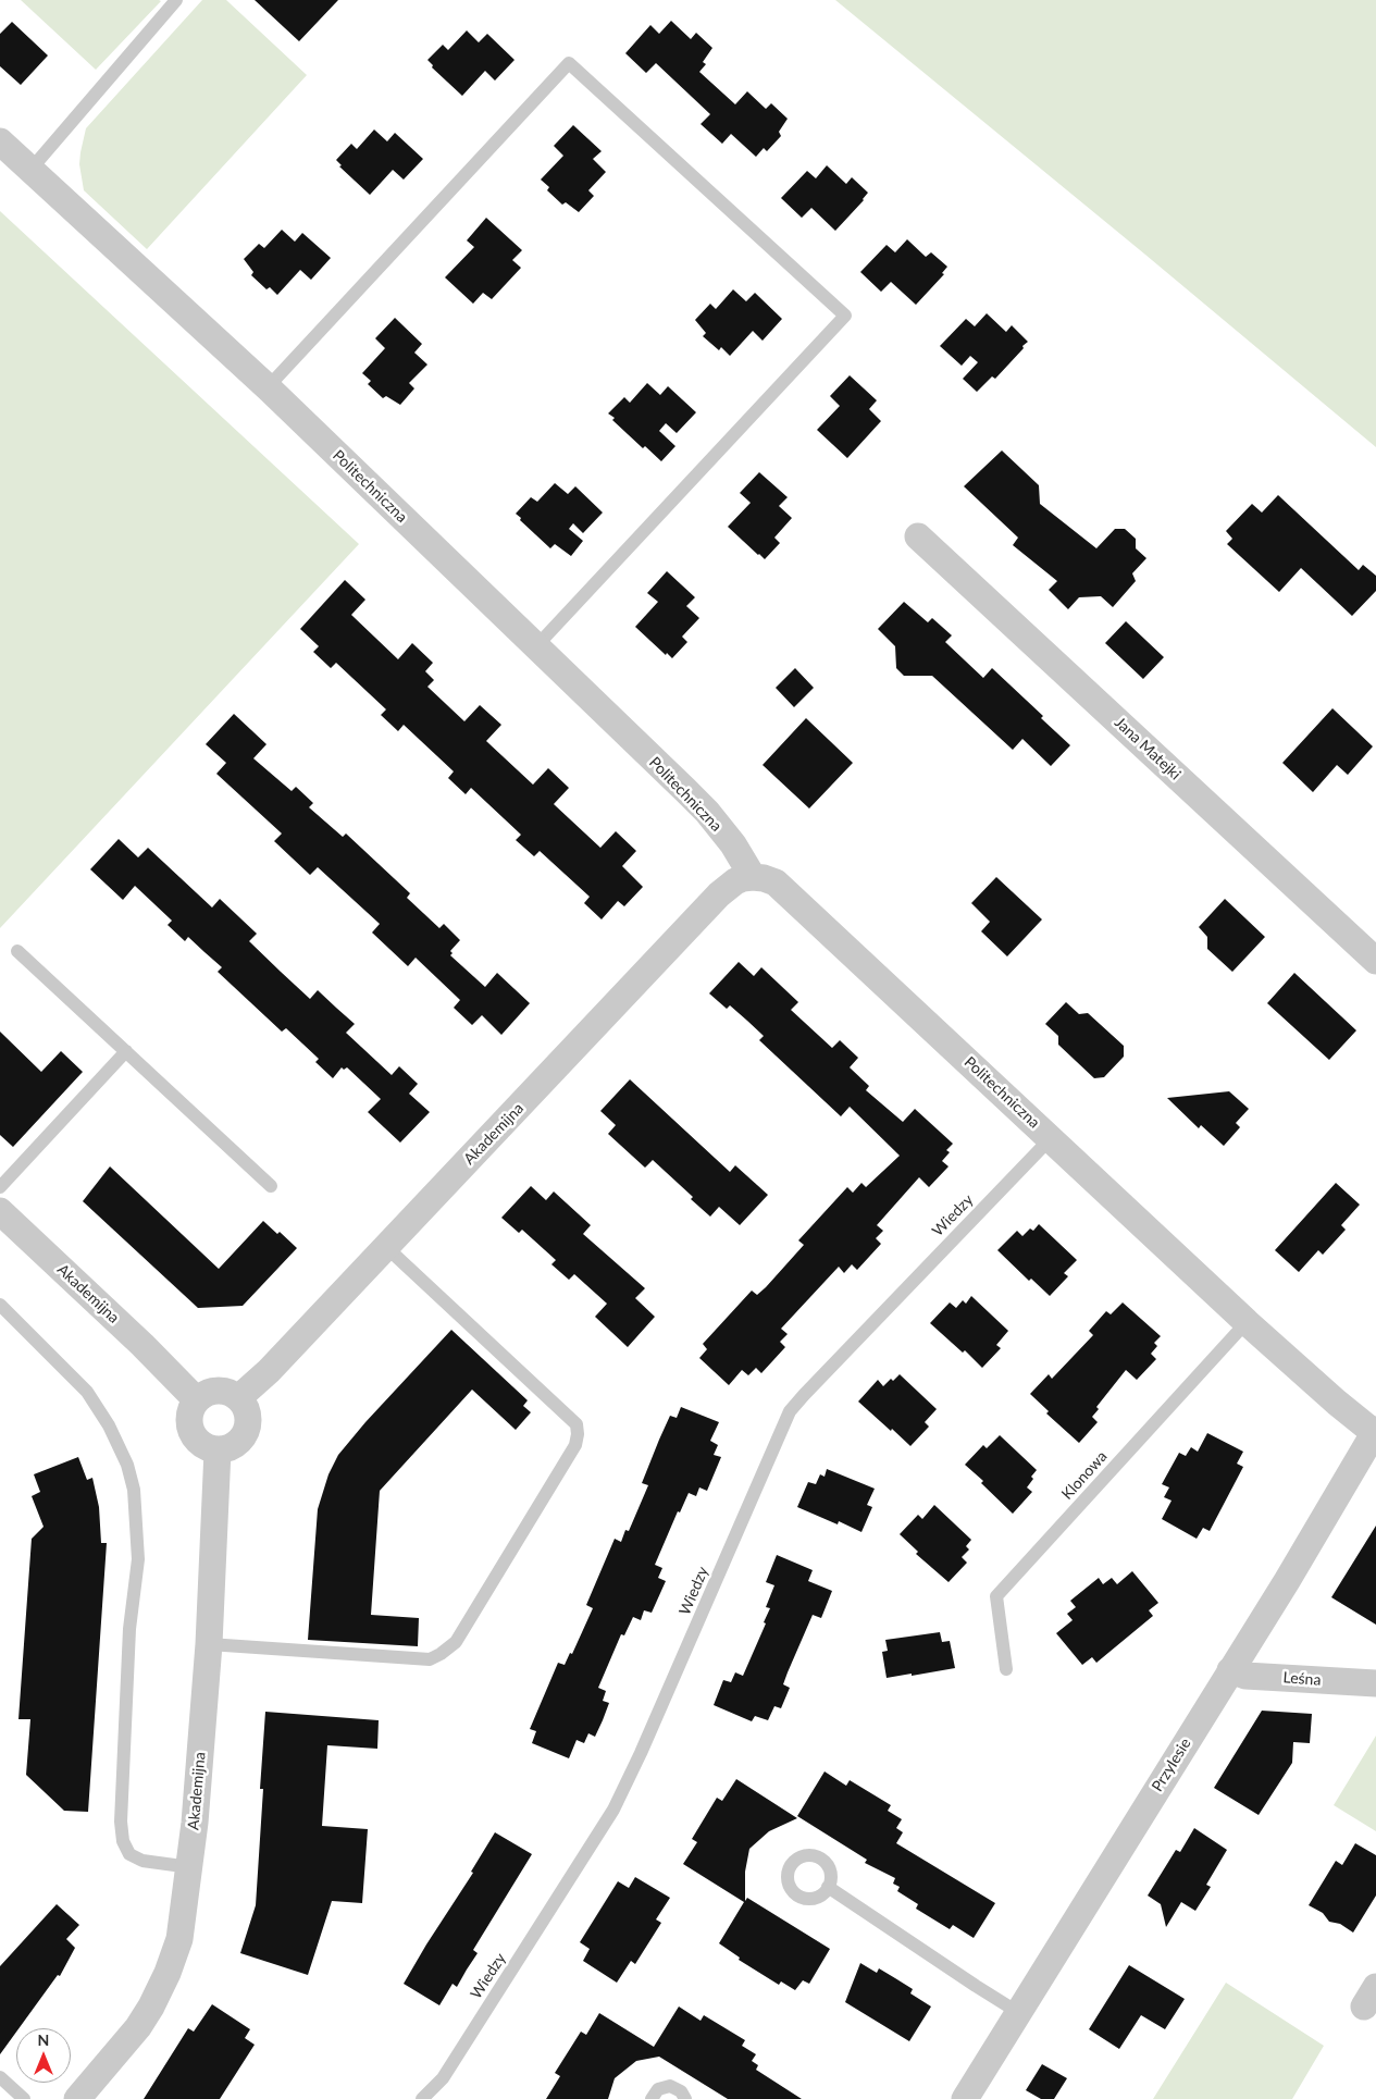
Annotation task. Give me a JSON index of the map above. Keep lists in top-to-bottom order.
{
  "streets": {
    "street": [
      "Politechniczna",
      "Jana Matejki",
      "Akademijna",
      "Leśna",
      "Przylesie"
    ],
    "lane": ["Wiedzy", "Klonowa"]
  },
  "crossings": [
    ["Politechniczna", "Akademijna"],
    ["Politechniczna", "Wiedzy"],
    ["Politechniczna", "Klonowa"],
    ["Politechniczna", "Przylesie"],
    ["Leśna", "Przylesie"]
  ],
  "north": "top"
}
